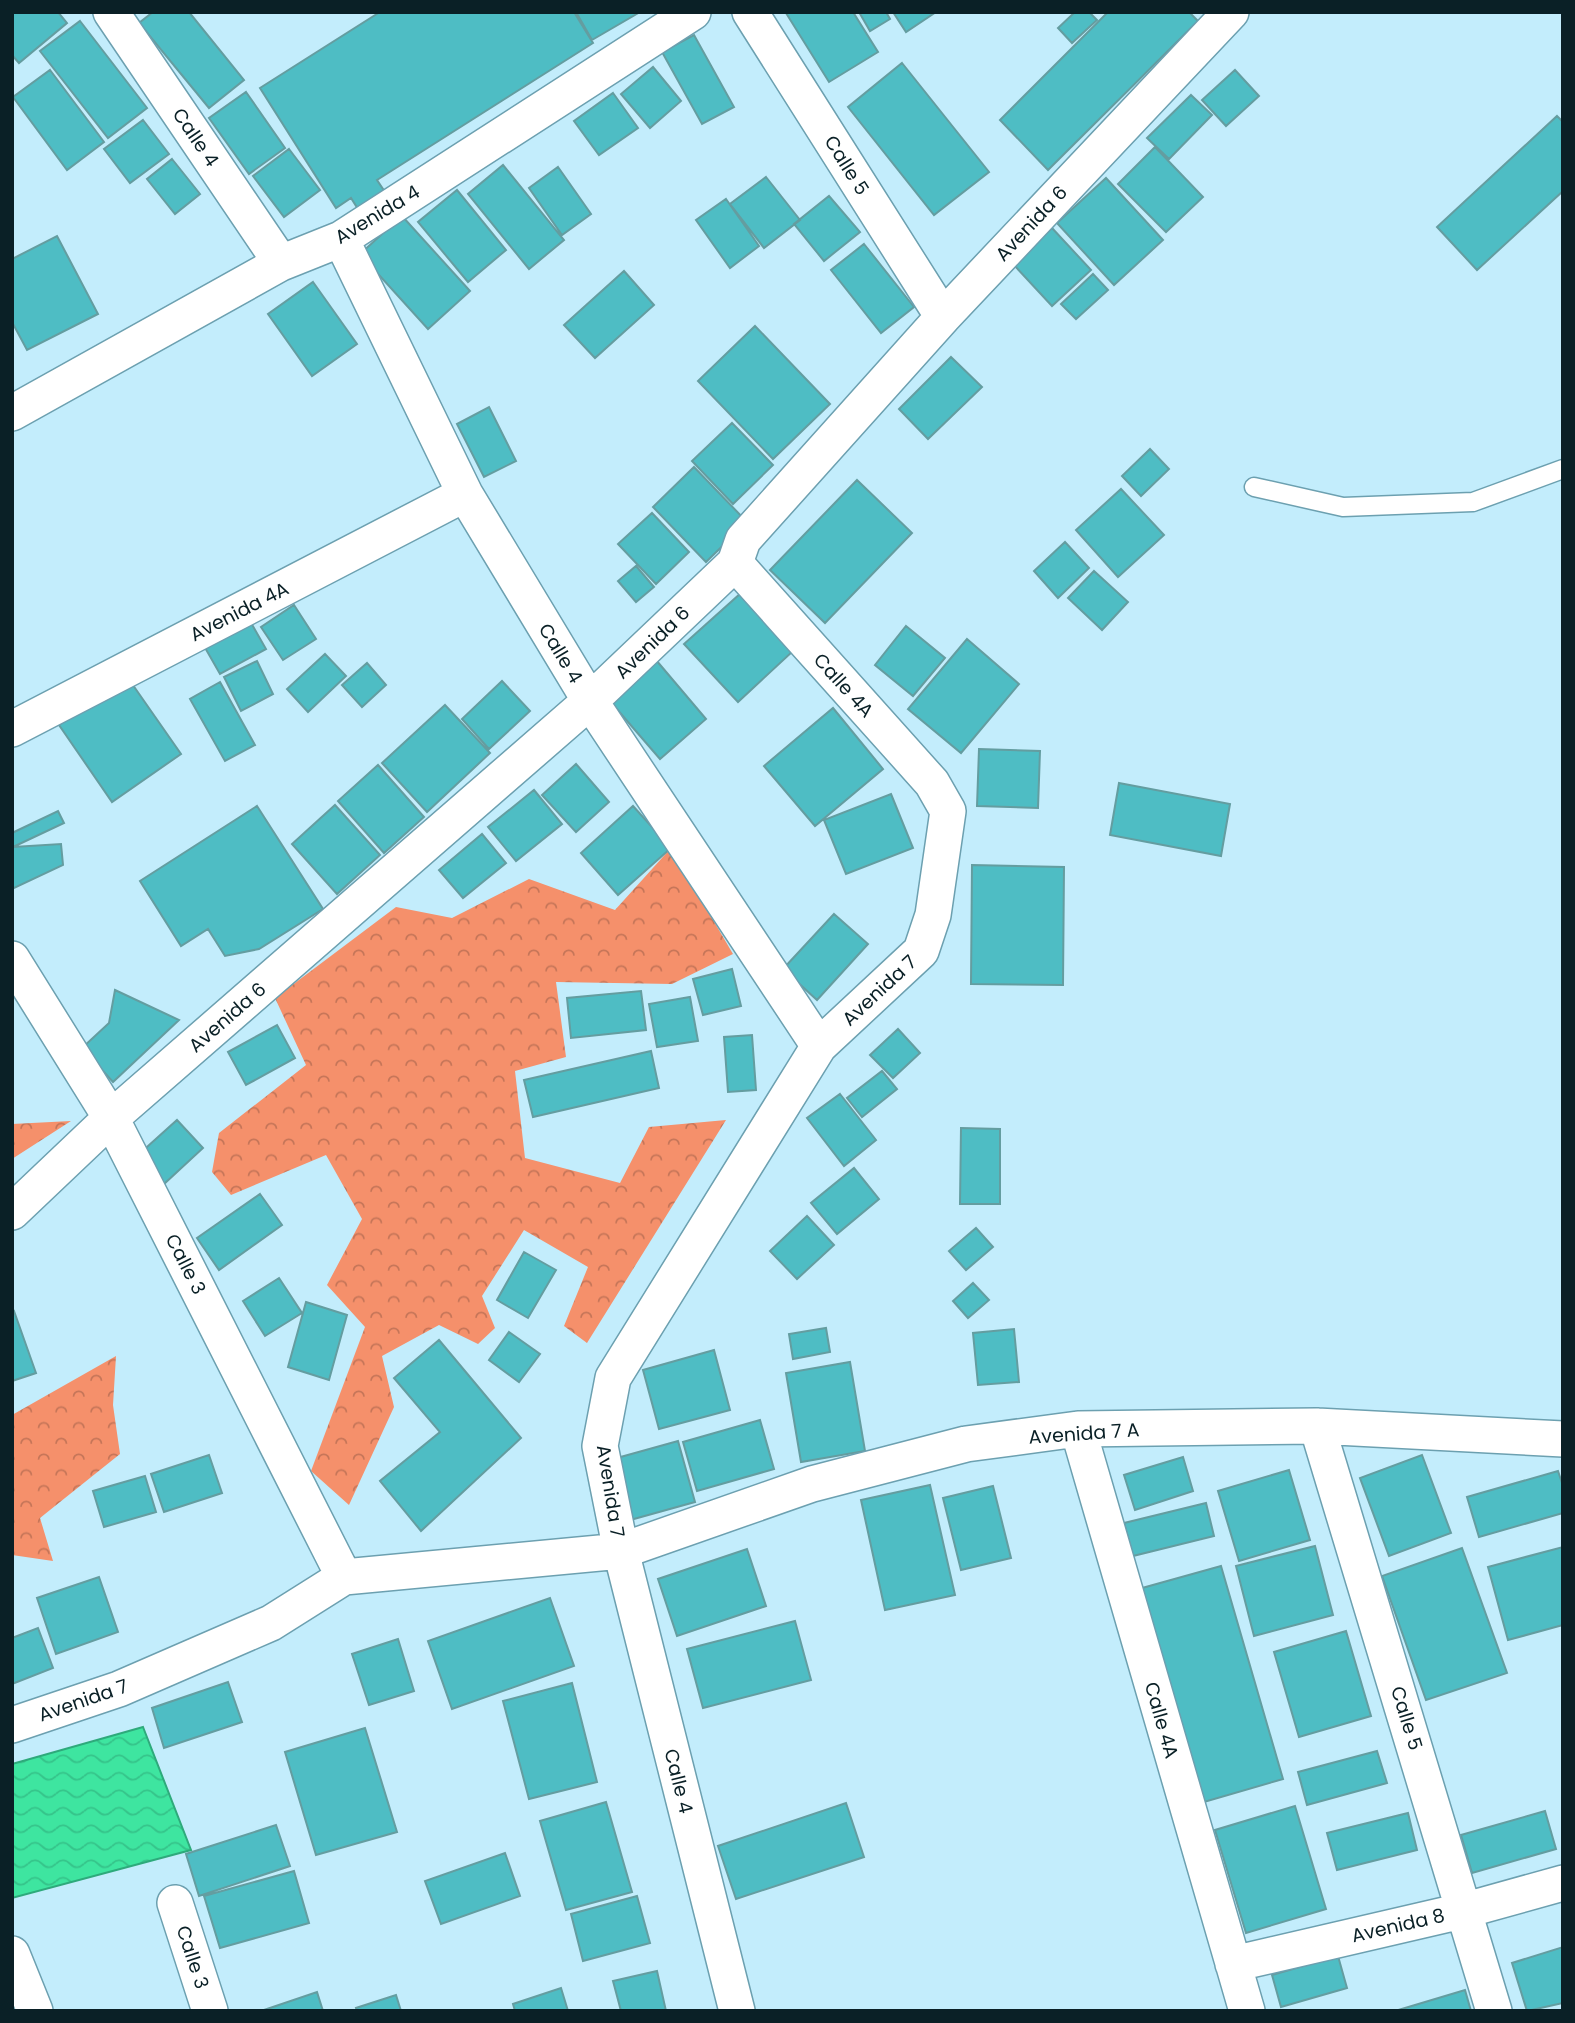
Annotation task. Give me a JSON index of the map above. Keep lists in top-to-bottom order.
{
  "streets": {
    "street": [
      "Calle 4",
      "Calle 5",
      "Avenida 4",
      "Avenida 6",
      "Avenida 4A",
      "Calle 4A",
      "Avenida 7",
      "Calle 3",
      "Avenida 7 A",
      "Avenida 8"
    ]
  },
  "crossings": [
    ["Calle 4", "Avenida 4"],
    ["Calle 4", "Avenida 6"],
    ["Calle 4", "Avenida 4A"],
    ["Calle 4", "Avenida 7"],
    ["Calle 4", "Avenida 7 A"],
    ["Calle 5", "Avenida 6"],
    ["Calle 5", "Avenida 7 A"],
    ["Calle 5", "Avenida 8"],
    ["Avenida 6", "Calle 4A"],
    ["Avenida 6", "Calle 3"],
    ["Calle 4A", "Avenida 7"],
    ["Calle 4A", "Avenida 7 A"],
    ["Calle 4A", "Avenida 8"],
    ["Avenida 7", "Calle 3"],
    ["Avenida 7", "Avenida 7 A"]
  ]
}
